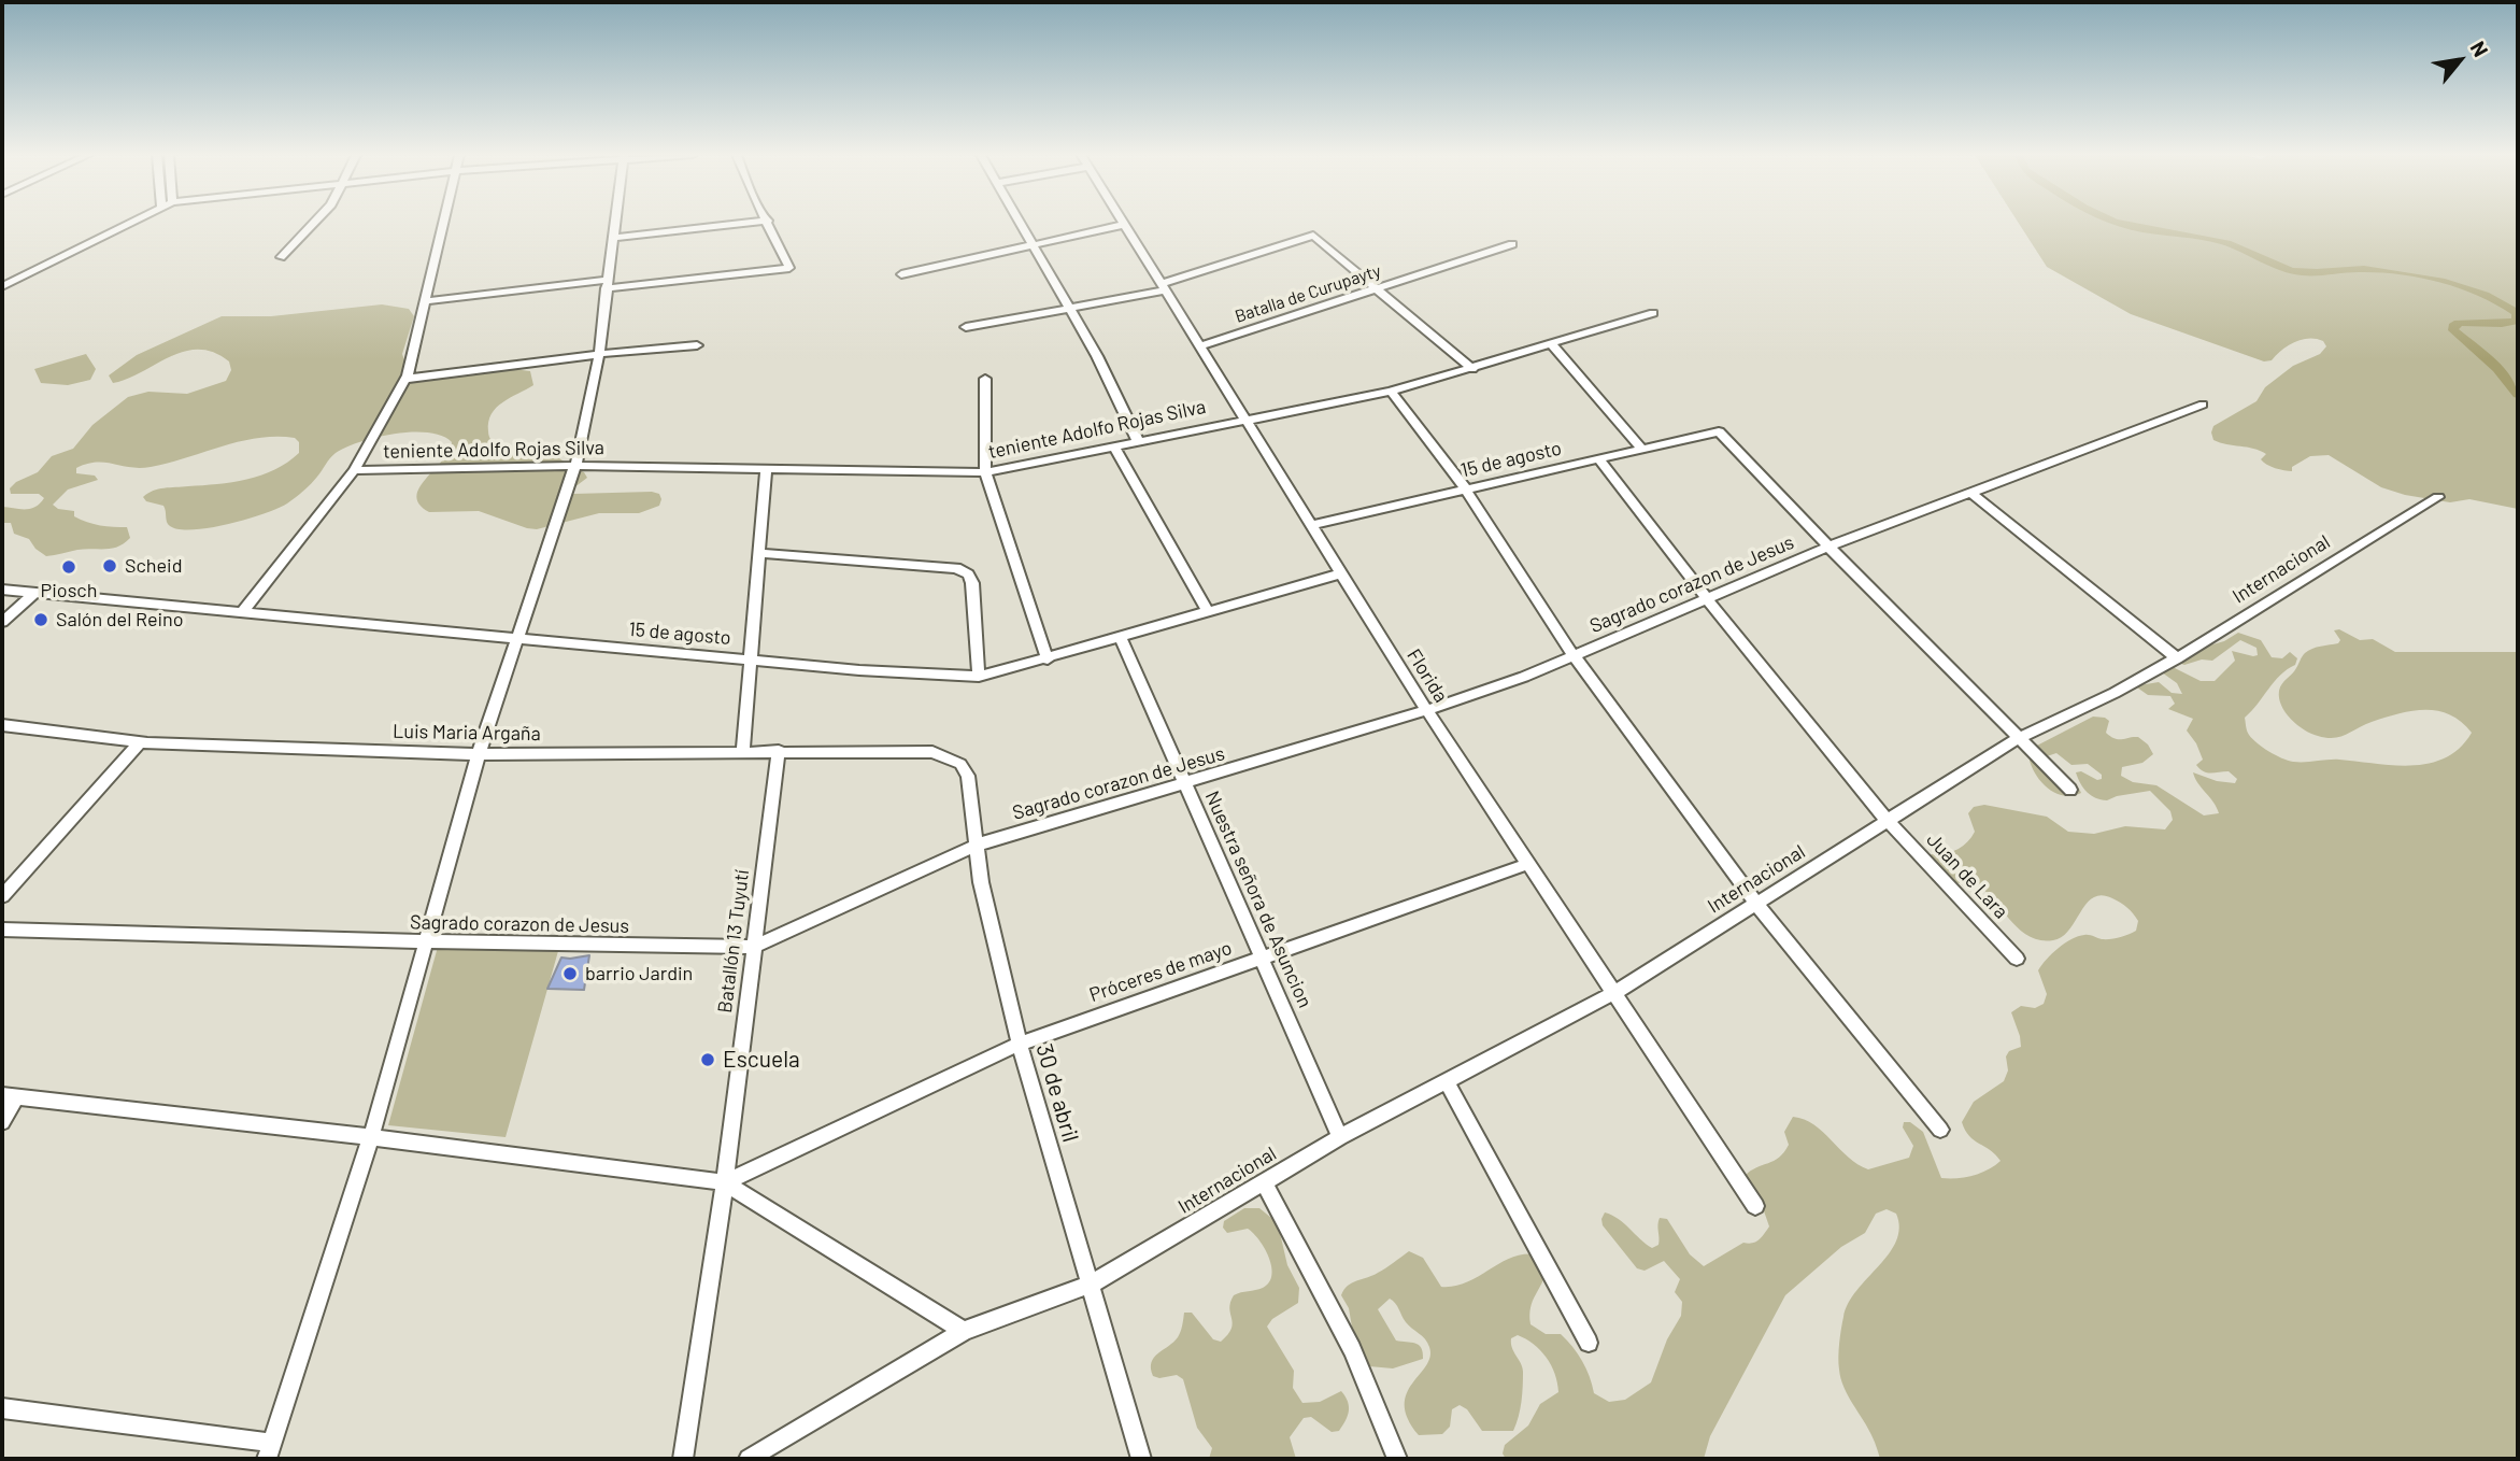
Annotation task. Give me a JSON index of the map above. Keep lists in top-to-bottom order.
{
  "streets": {
    "street": [
      "Batalla de Curupayty",
      "teniente Adolfo Rojas Silva",
      "15 de agosto",
      "Internacional",
      "Sagrado corazon de Jesus",
      "Florida",
      "Luis Maria Argaña",
      "Juan de Lara",
      "Nuestra señora de Asuncion",
      "Batallón 13 Tuyutí",
      "Próceres de mayo",
      "30 de abril"
    ]
  },
  "crossings": [
    ["Batalla de Curupayty", "Florida"],
    ["teniente Adolfo Rojas Silva", "Florida"],
    ["15 de agosto", "Sagrado corazon de Jesus"],
    ["15 de agosto", "Florida"],
    ["15 de agosto", "Nuestra señora de Asuncion"],
    ["Internacional", "Florida"],
    ["Internacional", "Juan de Lara"],
    ["Internacional", "Nuestra señora de Asuncion"],
    ["Internacional", "30 de abril"],
    ["Sagrado corazon de Jesus", "Florida"],
    ["Sagrado corazon de Jesus", "Nuestra señora de Asuncion"],
    ["Sagrado corazon de Jesus", "Batallón 13 Tuyutí"],
    ["Sagrado corazon de Jesus", "30 de abril"],
    ["Florida", "Próceres de mayo"],
    ["Luis Maria Argaña", "Batallón 13 Tuyutí"],
    ["Luis Maria Argaña", "30 de abril"],
    ["Nuestra señora de Asuncion", "Próceres de mayo"],
    ["Batallón 13 Tuyutí", "Próceres de mayo"],
    ["Próceres de mayo", "30 de abril"]
  ],
  "places": [
    "Scheid",
    "Piosch",
    "Salón del Reino",
    "barrio Jardin",
    "Escuela"
  ],
  "north": "top right"
}
